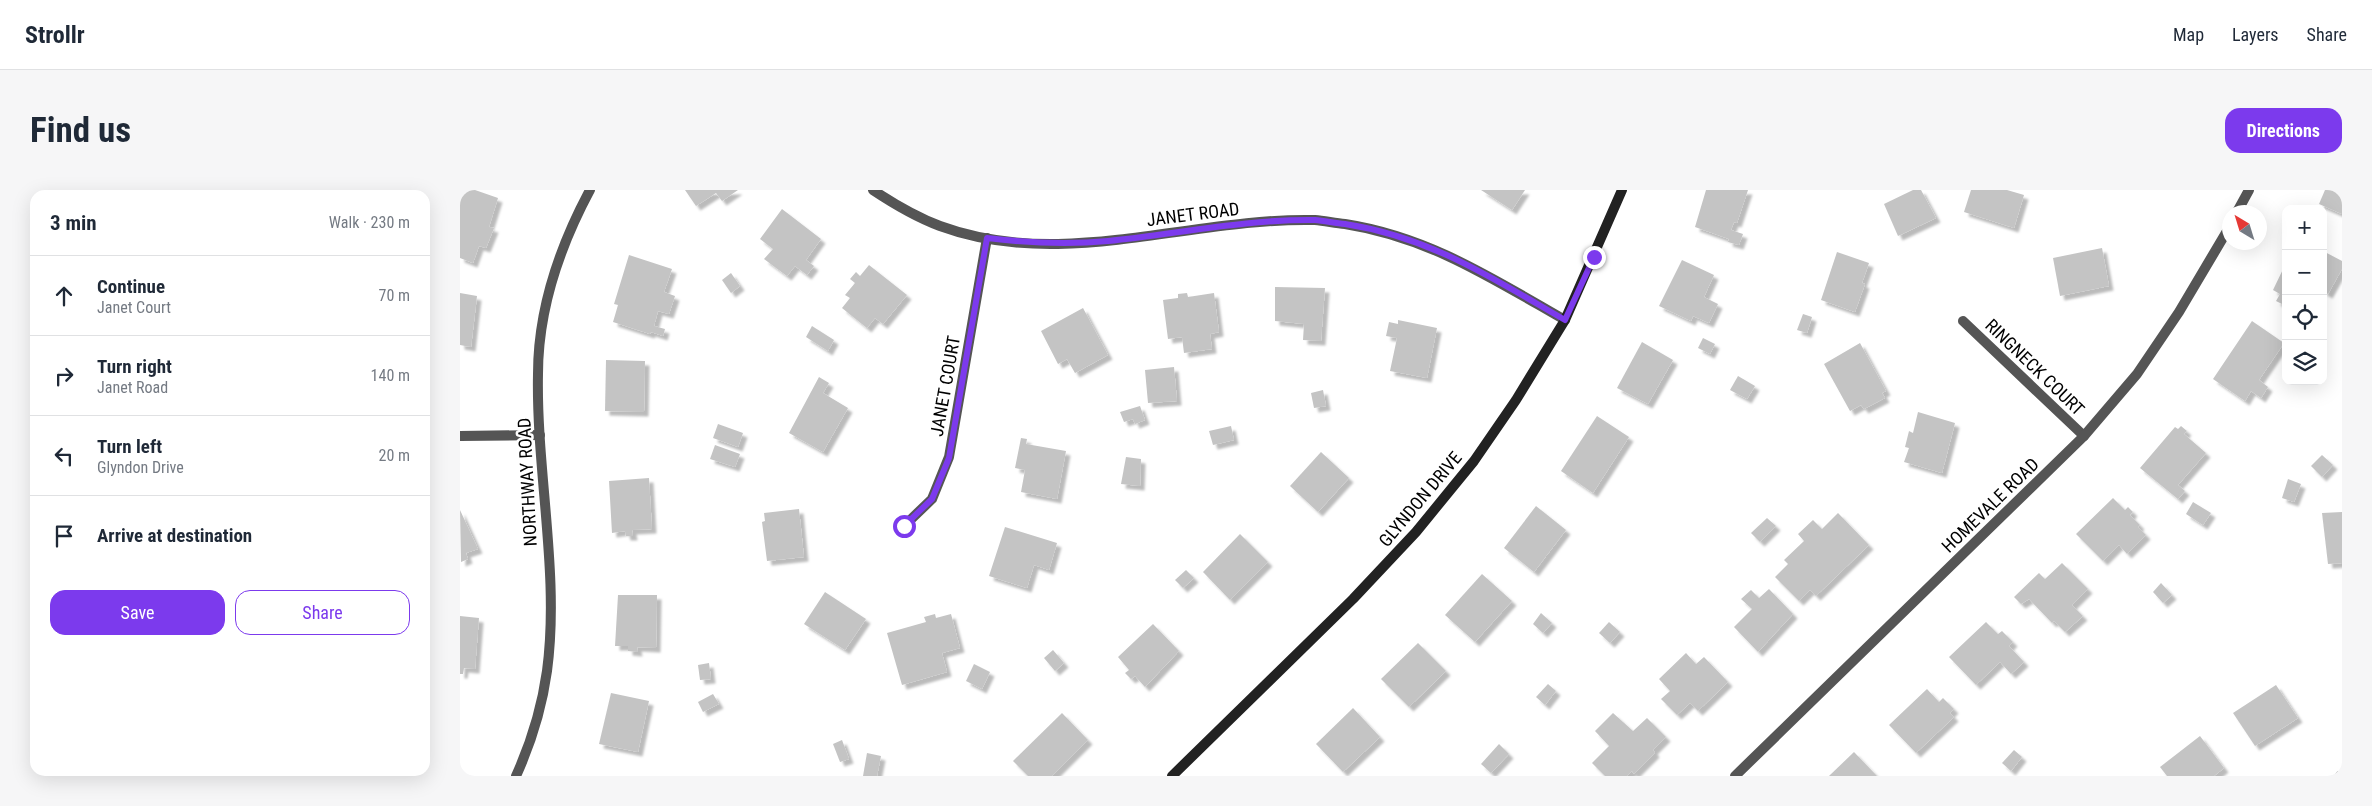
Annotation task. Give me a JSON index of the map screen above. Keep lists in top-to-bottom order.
{
  "streets": {
    "street": [
      "JANET ROAD",
      "RINGNECK COURT",
      "JANET COURT",
      "NORTHWAY ROAD",
      "GLYNDON DRIVE",
      "HOMEVALE ROAD"
    ]
  },
  "crossings": [
    ["JANET ROAD", "JANET COURT"],
    ["JANET ROAD", "GLYNDON DRIVE"],
    ["RINGNECK COURT", "HOMEVALE ROAD"]
  ],
  "north": "top left",
  "page": {
    "header": "Strollr",
    "nav": ["Map", "Layers", "Share"],
    "buttons": [
      "Directions",
      ["Save", "Share"]
    ],
    "title": "Find us",
    "heading": ["3 min", "Walk · 230 m"],
    "map_buttons": ["+", "−"],
    "list": [
      ["Continue", "Janet Court", "70 m"],
      ["Turn right", "Janet Road", "140 m"],
      ["Turn left", "Glyndon Drive", "20 m"],
      "Arrive at destination"
    ]
  }
}
